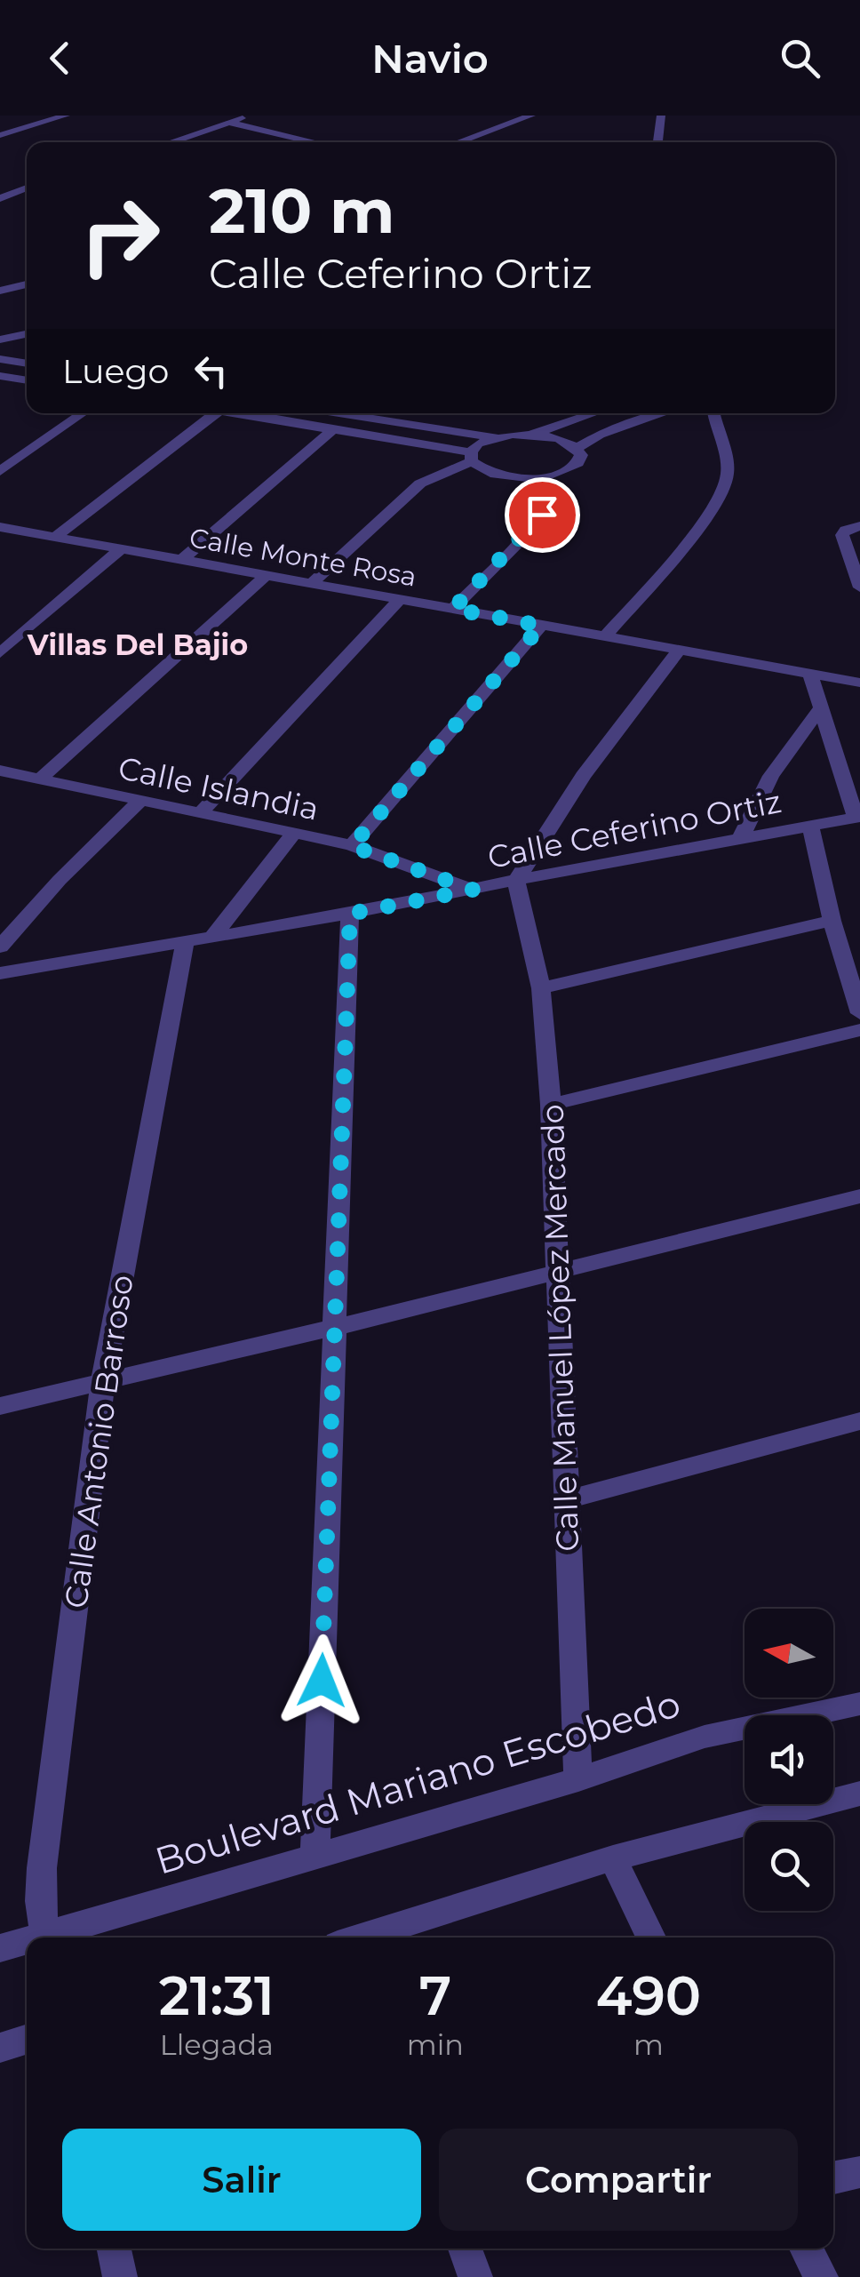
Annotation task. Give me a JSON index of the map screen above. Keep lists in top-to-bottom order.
{
  "streets": {
    "street": [
      "Calle Monte Rosa",
      "Calle Islandia",
      "Calle Ceferino Ortiz",
      "Calle Manuel López Mercado",
      "Calle Antonio Barroso",
      "Boulevard Mariano Escobedo"
    ]
  },
  "crossings": [
    ["Calle Islandia", "Calle Ceferino Ortiz"],
    ["Calle Ceferino Ortiz", "Calle Manuel López Mercado"],
    ["Calle Ceferino Ortiz", "Calle Antonio Barroso"],
    ["Calle Manuel López Mercado", "Boulevard Mariano Escobedo"]
  ],
  "districts": ["Villas Del Bajio"],
  "north": "left",
  "page": {
    "header": "Navio",
    "turn": ["210 m", "Calle Ceferino Ortiz"],
    "then": "Luego",
    "eta": [
      "21:31",
      "Llegada",
      "7",
      "min",
      "490",
      "m"
    ],
    "buttons": ["Salir", "Compartir"]
  }
}
